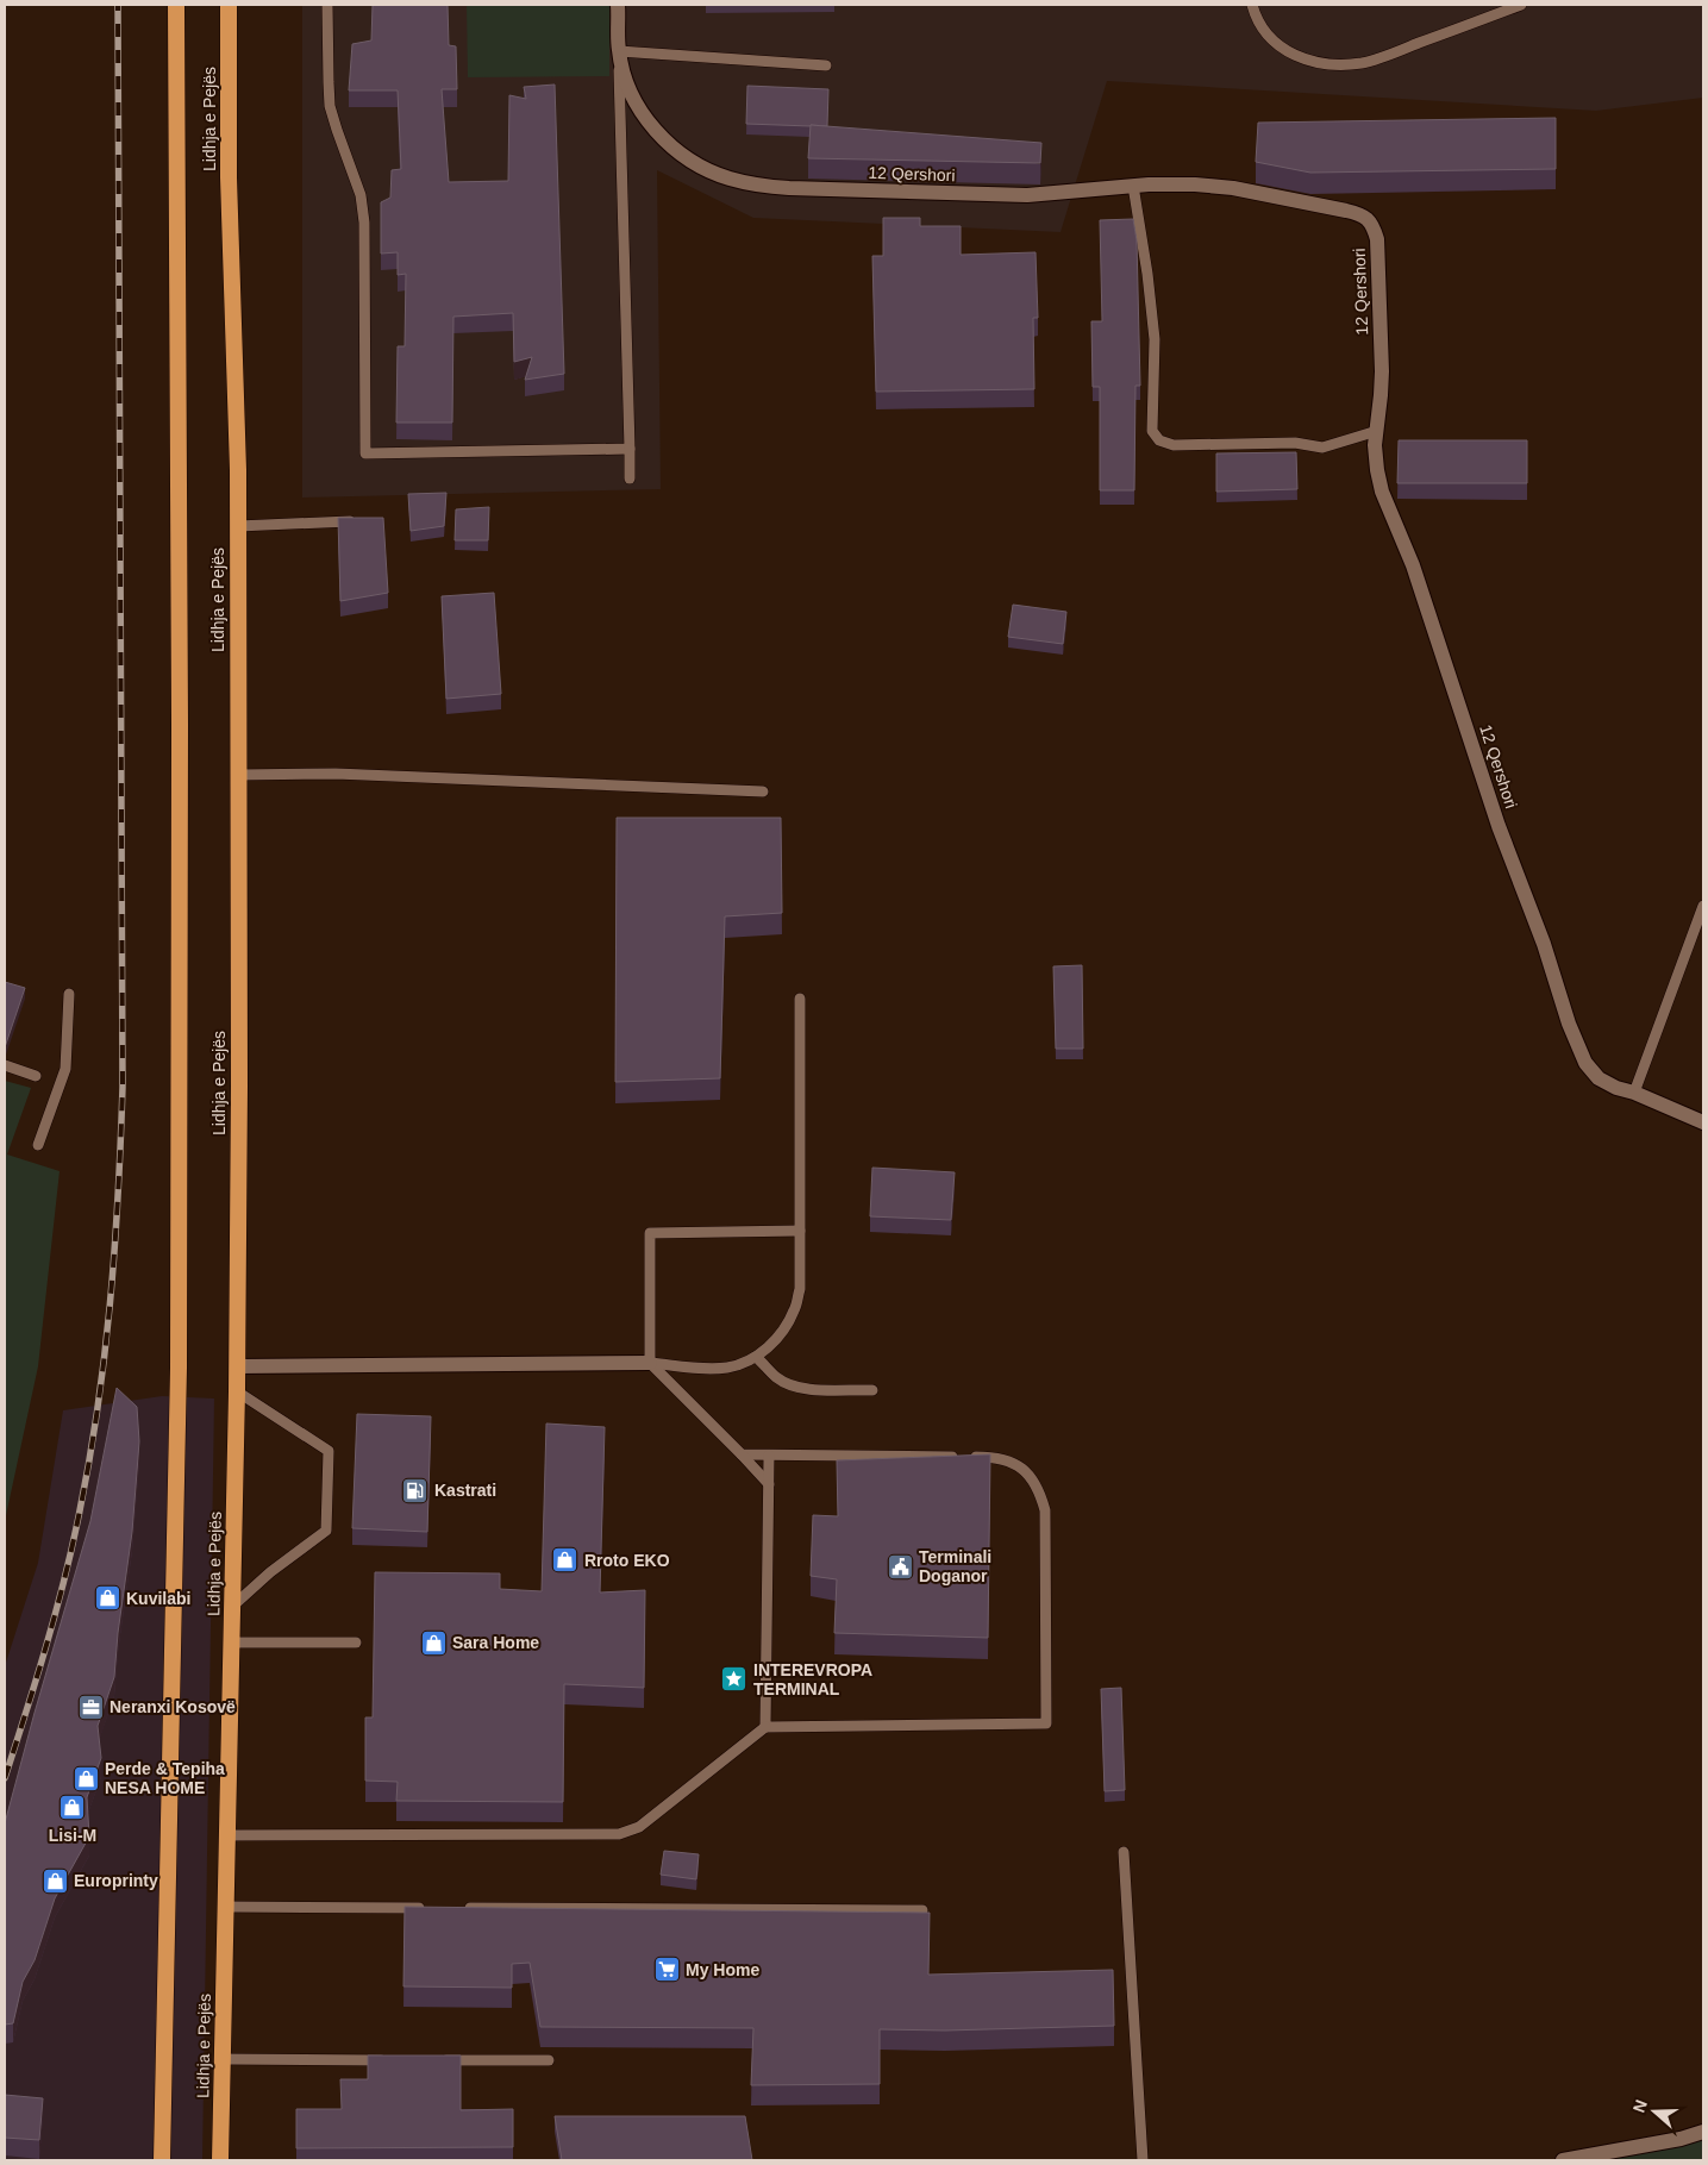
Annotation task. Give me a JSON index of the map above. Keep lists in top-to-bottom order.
{
  "streets": {
    "highway": ["Lidhja e Pejës"],
    "street": ["12 Qershori"]
  },
  "places": {
    "fuel station": ["Kastrati"],
    "shop": [
      "Rroto EKO",
      "Kuvilabi",
      "Sara Home",
      "Perde & Tepiha NESA HOME",
      "Lisi-M",
      "Europrinty"
    ],
    "public building": ["Terminali Doganor"],
    "place": ["INTEREVROPA TERMINAL"],
    "office": ["Neranxi Kosovë"],
    "supermarket": ["My Home"]
  },
  "north": "left"
}
